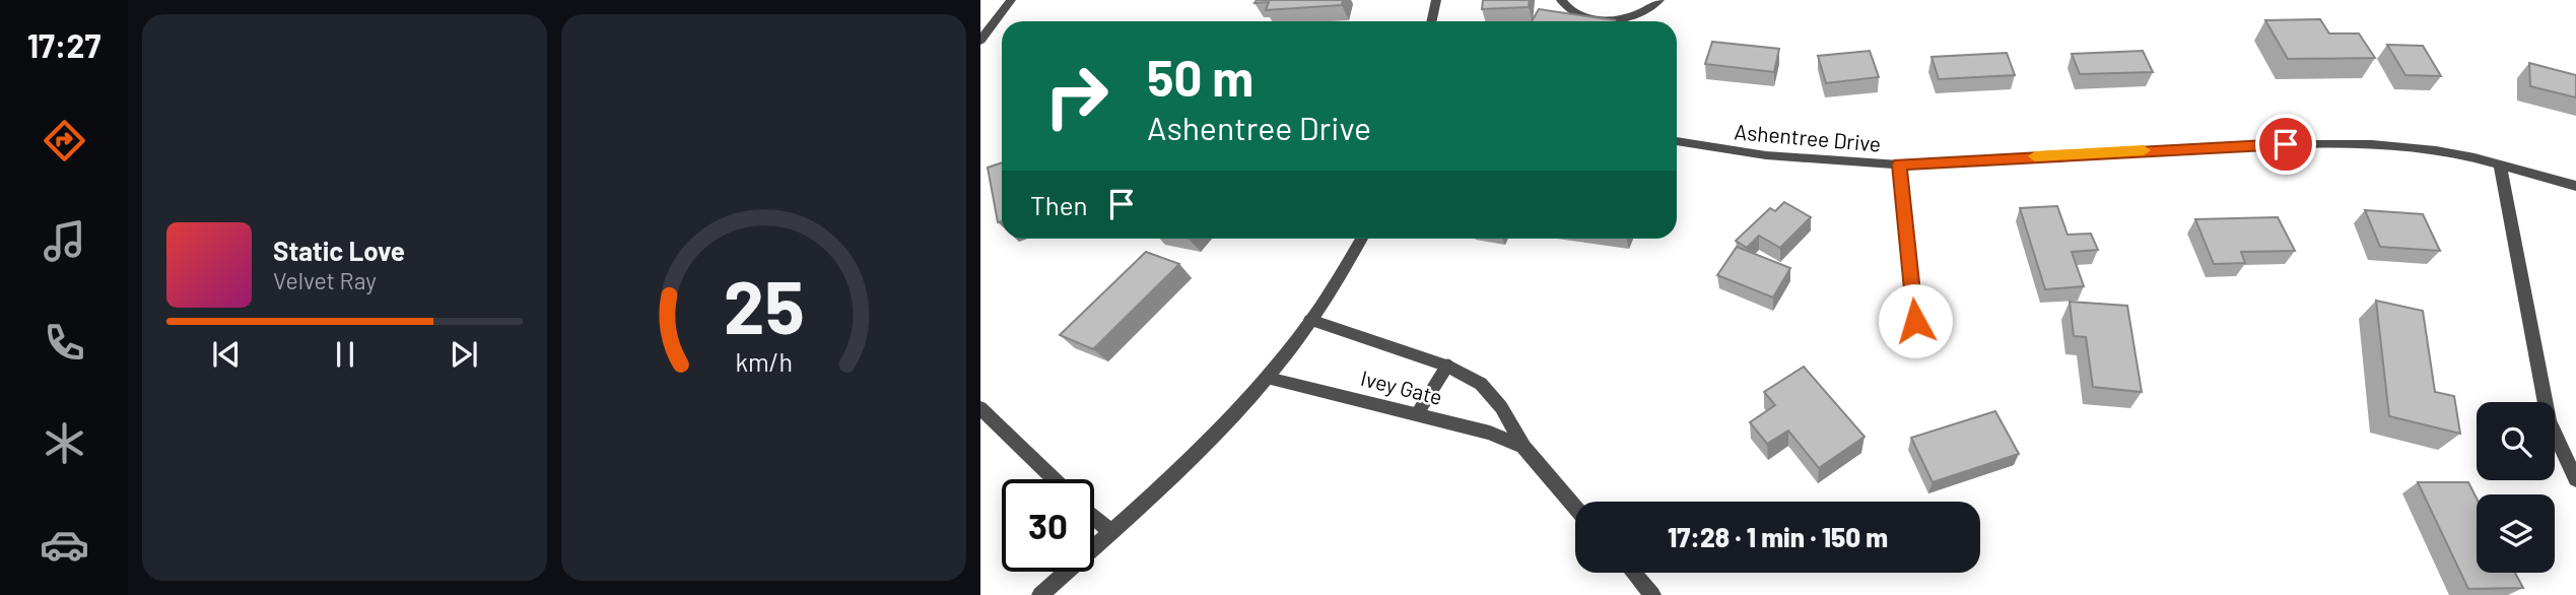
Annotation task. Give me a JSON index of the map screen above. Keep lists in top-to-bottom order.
{
  "streets": {
    "street": ["Ashentree Drive", "Ivey Gate"]
  },
  "page": {
    "tabs": "17:27",
    "turn": ["50 m", "Ashentree Drive"],
    "then": "Then",
    "song": ["Static Love", "Velvet Ray"],
    "limit": "30",
    "trip": "17:28 · 1 min · 150 m",
    "gauge": ["25", "km/h"]
  }
}
